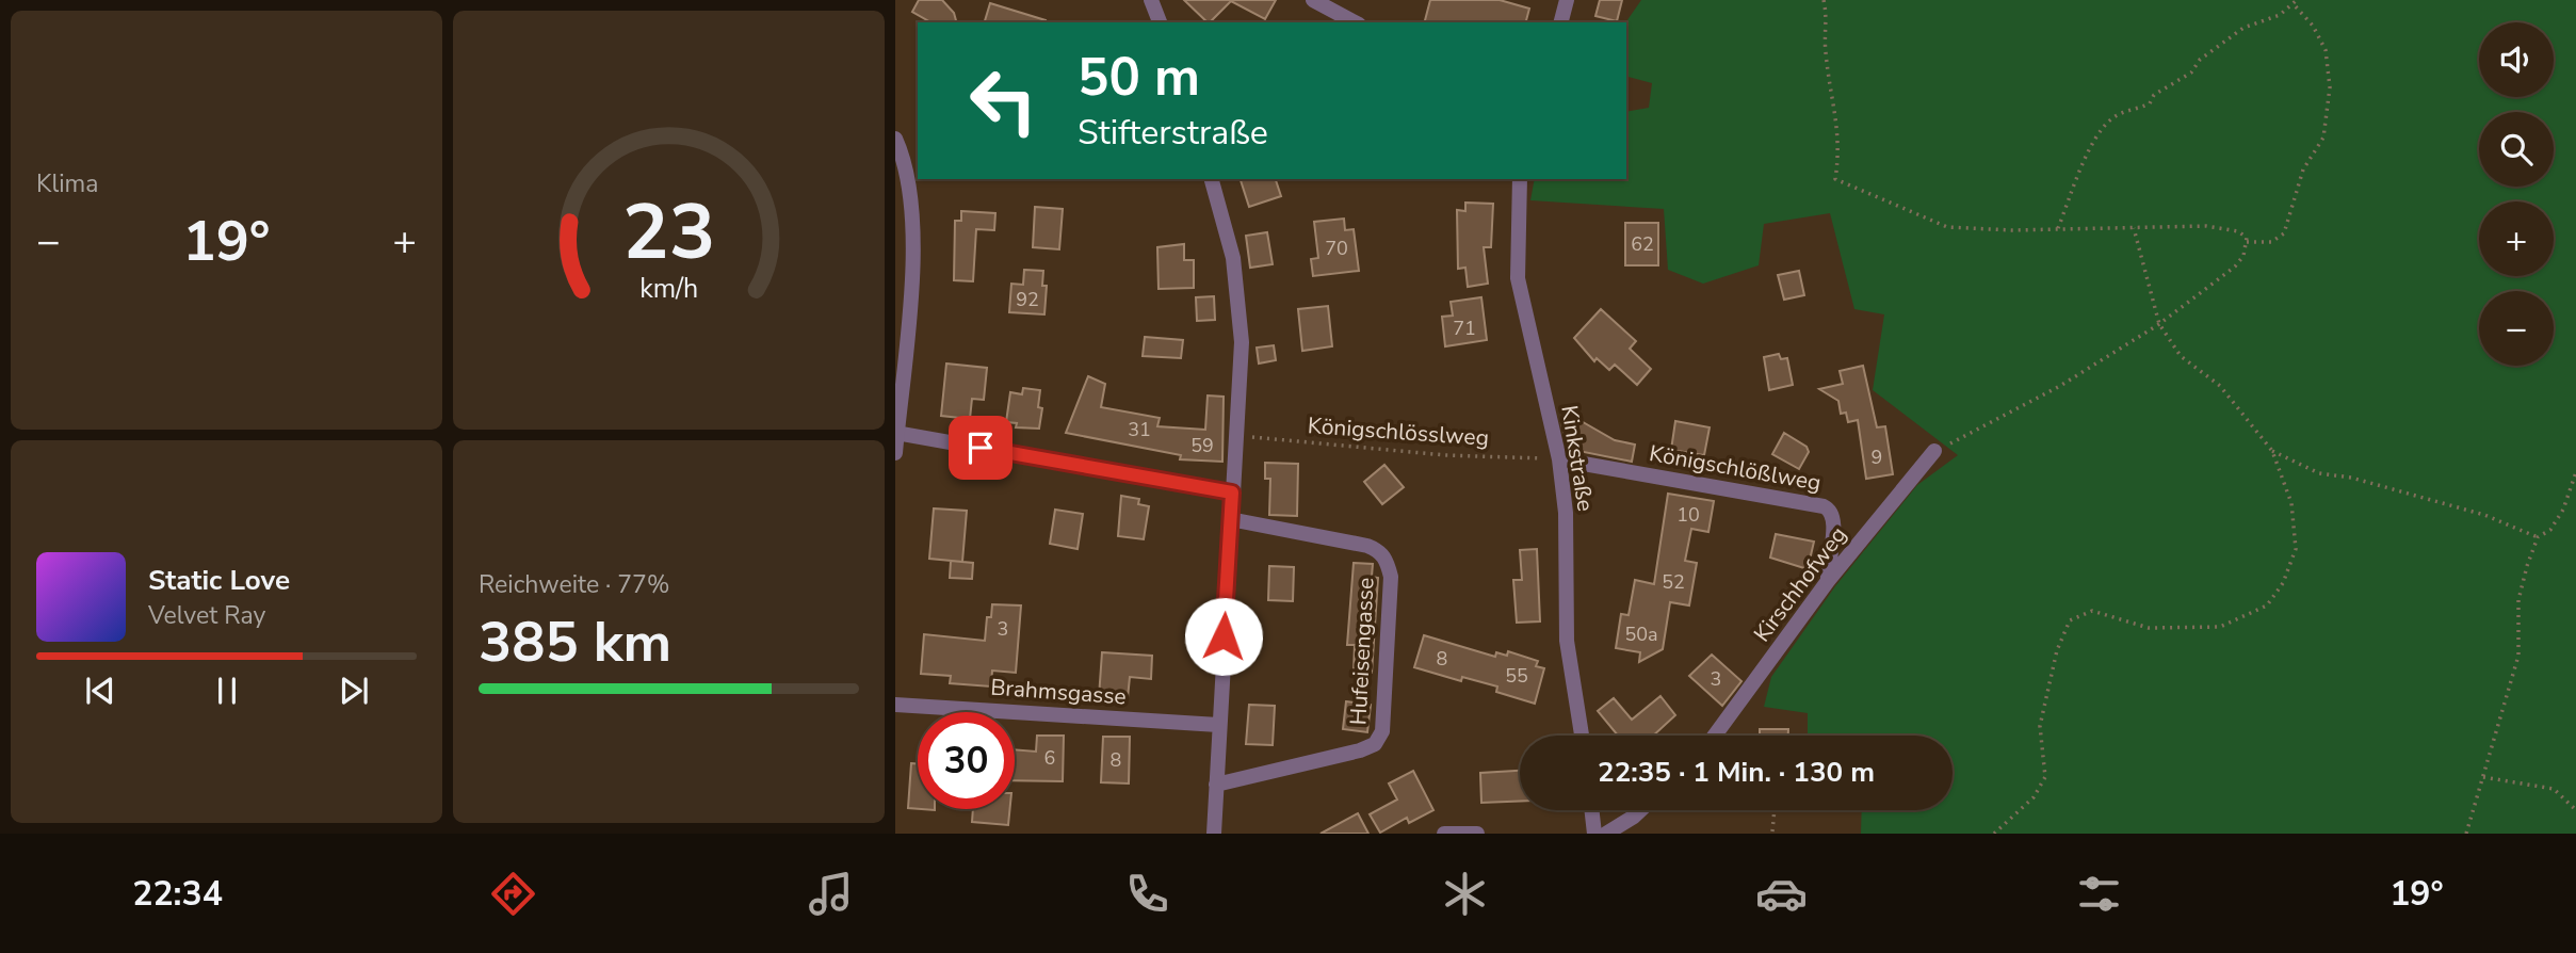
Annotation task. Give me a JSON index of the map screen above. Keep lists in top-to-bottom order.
{
  "streets": {
    "street": [
      "Kinkstraße",
      "Königschlößlweg",
      "Kirschhofweg",
      "Hufeisengasse",
      "Brahmsgasse"
    ],
    "path": ["Königschlösslweg"]
  },
  "crossings": [
    ["Königschlösslweg", "Kinkstraße"],
    ["Königschlösslweg", "Königschlößlweg"],
    ["Kinkstraße", "Königschlößlweg"],
    ["Königschlößlweg", "Kirschhofweg"]
  ],
  "house_numbers": [
    "62",
    "70",
    "92",
    "71",
    "31",
    "59",
    "9",
    "10",
    "52",
    "3",
    "50a",
    "8",
    "55",
    "3",
    "6",
    "8"
  ],
  "page": {
    "tile": [
      "Klima",
      ["Reichweite · 77%", "385 km"]
    ],
    "map_buttons": ["+", "−"],
    "turn": ["50 m", "Stifterstraße"],
    "heat": ["−", "19°", "+"],
    "song": ["Static Love", "Velvet Ray"],
    "limit": "30",
    "trip": "22:35 · 1 Min. · 130 m",
    "tabs": ["22:34", "19°"],
    "gauge": ["23", "km/h"]
  }
}
